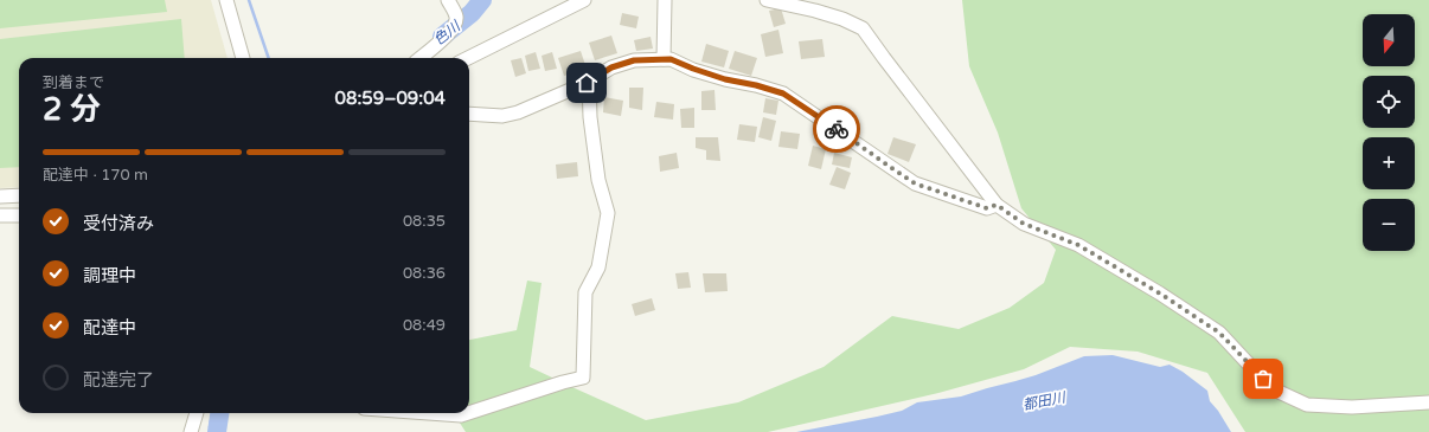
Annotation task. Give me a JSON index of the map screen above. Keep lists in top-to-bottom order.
{
  "water": ["色川", "都田川"],
  "north": "bottom",
  "page": {
    "map_buttons": ["+", "−"],
    "heading": ["2 分", "到着まで", "08:59–09:04"],
    "bar": "配達中 · 170 m",
    "list": [
      ["受付済み", "08:35"],
      ["調理中", "08:36"],
      ["配達中", "08:49"],
      "配達完了"
    ]
  }
}
